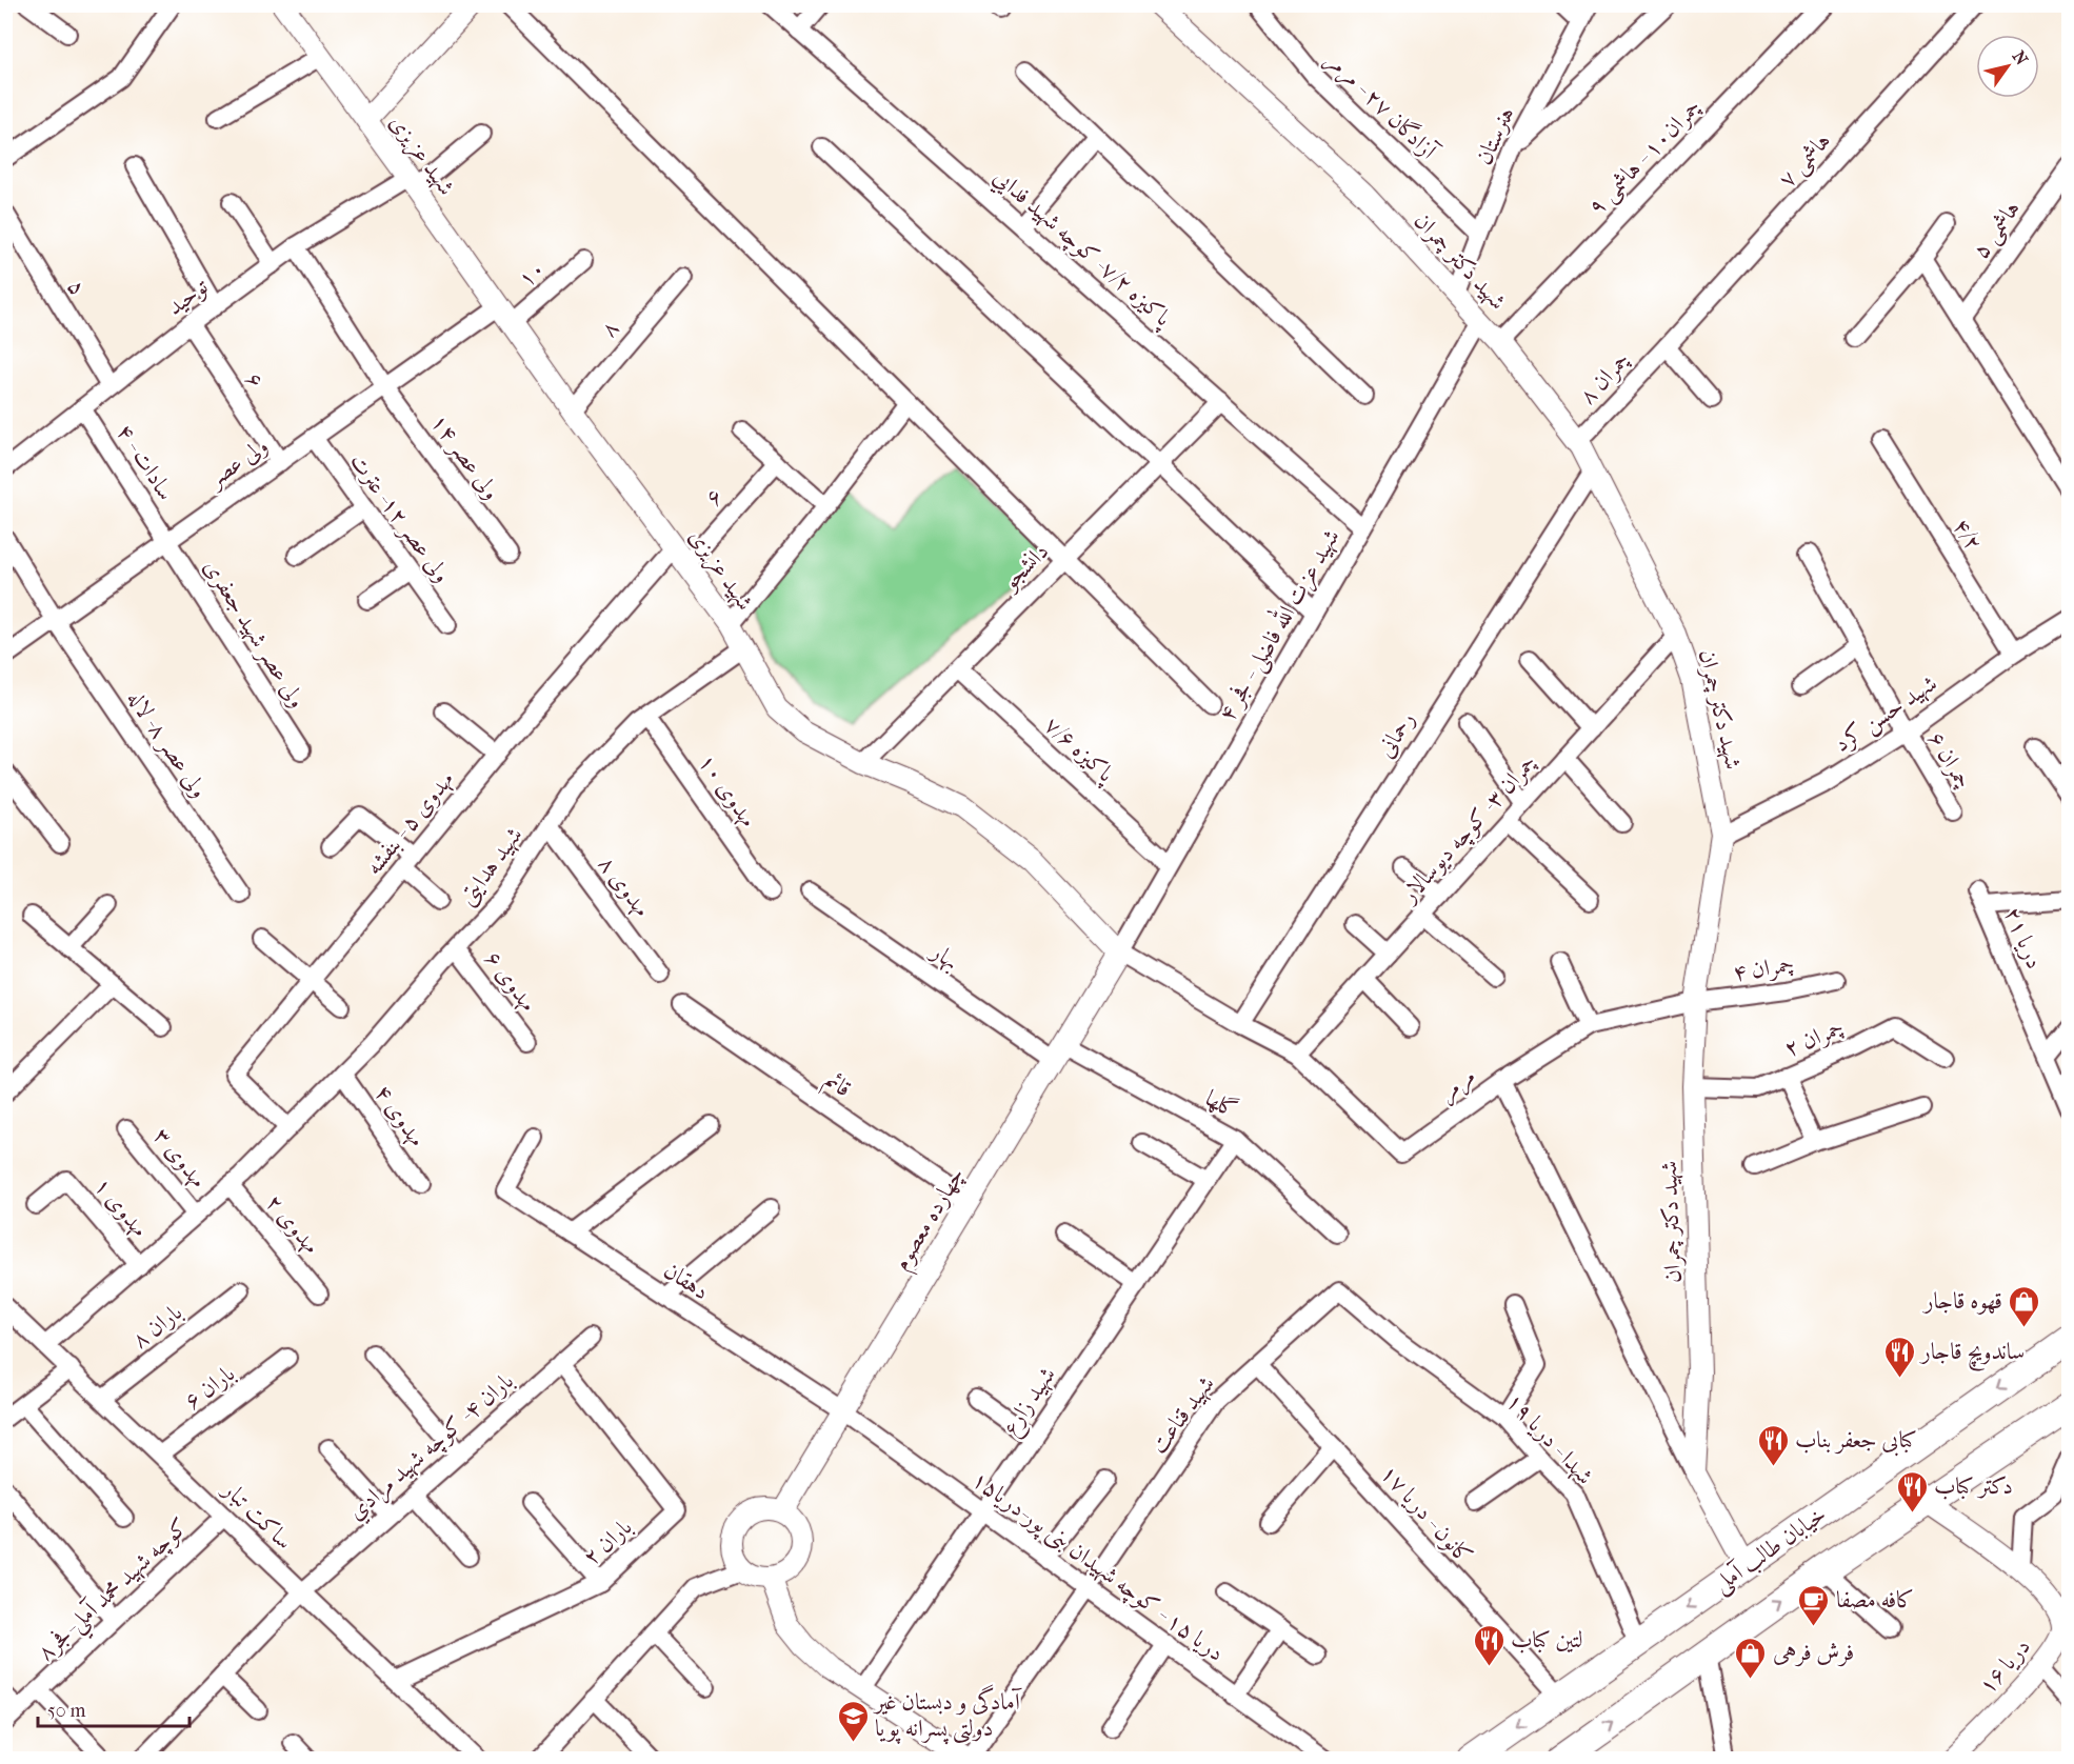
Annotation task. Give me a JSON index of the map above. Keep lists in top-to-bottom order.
{
  "streets": {
    "main road": ["خیابان طالب آملی"],
    "street": [
      "آزادگان ۲۷ - مرمر",
      "هنرستان",
      "شهید عزیزی",
      "چمران۱۰ - هاشمی ۹",
      "هاشمی ۷",
      "هاشمی ۵",
      "پاکیزه ۷/۲- كوچه شهيد فدايي",
      "شهید دکتر چمران",
      "۱۰",
      "۵",
      "توحید",
      "۸",
      "چمران ۸",
      "۶",
      "ولی عصر ۱۴",
      "۴ - سادات",
      "ولی عصر",
      "ولی عصر ۱۲- عترت",
      "۴/۲",
      "دانشجو",
      "شهید عزت الله فاضلی - فجر ۴",
      "ولی عصر شهید جعفری",
      "شهید حسن کرد",
      "رحمانی",
      "ولی عصر ۸- لاله",
      "پاکیزه ۷/۶",
      "چمران ۶",
      "مهدوی ۱۰",
      "مهدوی ۵ - بنفشه",
      "چمران ۳- كوچه ديوسالار",
      "شهید هدایتی",
      "مهدوی ۸",
      "دریا ۲۱",
      "بهار",
      "چمران ۴",
      "مهدوی ۶",
      "چمران ۲",
      "قائم",
      "مرمر",
      "گلها",
      "مهدوی ۴",
      "مهدوی ۳",
      "مهدوی ۱",
      "چهارده معصوم",
      "مهدوی ۲",
      "دهقان",
      "باران ۸",
      "باران ۶",
      "شهید زارع",
      "شهید قناعت",
      "شهدا - دریا ۱۹",
      "باران ۴- كوچه شهيد مرادي",
      "کانون - دریا ۱۷",
      "ساکت تبار",
      "باران ۲",
      "دریا ۱۵ - كوچه شهيدان بنی پور-دريا۱۵",
      "كوچه شهيد محمد آملي-فجر۸",
      "دریا ۱۶"
    ]
  },
  "crossings": [
    ["آزادگان ۲۷ - مرمر", "هنرستان"],
    ["هنرستان", "شهید دکتر چمران"],
    ["شهید عزیزی", "۱۰"],
    ["شهید عزیزی", "توحید"],
    ["شهید عزیزی", "۸"],
    ["شهید عزیزی", "۶"],
    ["شهید عزیزی", "ولی عصر"],
    ["شهید عزیزی", "دانشجو"],
    ["شهید عزیزی", "شهید عزت الله فاضلی - فجر ۴"],
    ["شهید عزیزی", "مهدوی ۵ - بنفشه"],
    ["شهید عزیزی", "شهید هدایتی"],
    ["شهید عزیزی", "مرمر"],
    ["شهید عزیزی", "چهارده معصوم"],
    ["چمران۱۰ - هاشمی ۹", "شهید دکتر چمران"],
    ["هاشمی ۷", "چمران ۸"],
    ["پاکیزه ۷/۲- كوچه شهيد فدايي", "دانشجو"],
    ["پاکیزه ۷/۲- كوچه شهيد فدايي", "شهید عزت الله فاضلی - فجر ۴"],
    ["شهید دکتر چمران", "چمران ۸"],
    ["شهید دکتر چمران", "شهید عزت الله فاضلی - فجر ۴"],
    ["شهید دکتر چمران", "شهید حسن کرد"],
    ["شهید دکتر چمران", "رحمانی"],
    ["شهید دکتر چمران", "چمران ۳- كوچه ديوسالار"],
    ["شهید دکتر چمران", "چمران ۴"],
    ["شهید دکتر چمران", "چمران ۲"],
    ["شهید دکتر چمران", "مرمر"],
    ["۱۰", "ولی عصر"],
    ["۵", "توحید"],
    ["توحید", "۶"],
    ["توحید", "۴ - سادات"],
    ["۶", "ولی عصر"],
    ["۶", "مهدوی ۵ - بنفشه"],
    ["ولی عصر ۱۴", "ولی عصر"],
    ["۴ - سادات", "ولی عصر"],
    ["۴ - سادات", "ولی عصر شهید جعفری"],
    ["ولی عصر", "ولی عصر ۱۲- عترت"],
    ["ولی عصر", "ولی عصر شهید جعفری"],
    ["ولی عصر", "ولی عصر ۸- لاله"],
    ["۴/۲", "شهید حسن کرد"],
    ["دانشجو", "پاکیزه ۷/۶"],
    ["شهید عزت الله فاضلی - فجر ۴", "پاکیزه ۷/۶"],
    ["شهید عزت الله فاضلی - فجر ۴", "مرمر"],
    ["شهید عزت الله فاضلی - فجر ۴", "چهارده معصوم"],
    ["شهید حسن کرد", "چمران ۶"],
    ["رحمانی", "مرمر"],
    ["مهدوی ۱۰", "شهید هدایتی"],
    ["مهدوی ۵ - بنفشه", "شهید هدایتی"],
    ["چمران ۳- كوچه ديوسالار", "مرمر"],
    ["شهید هدایتی", "مهدوی ۸"],
    ["شهید هدایتی", "مهدوی ۶"],
    ["شهید هدایتی", "مهدوی ۴"],
    ["شهید هدایتی", "مهدوی ۳"],
    ["شهید هدایتی", "مهدوی ۱"],
    ["شهید هدایتی", "مهدوی ۲"],
    ["شهید هدایتی", "ساکت تبار"],
    ["بهار", "گلها"],
    ["بهار", "چهارده معصوم"],
    ["چمران ۴", "مرمر"],
    ["قائم", "چهارده معصوم"],
    ["مرمر", "چهارده معصوم"],
    ["گلها", "چهارده معصوم"],
    ["گلها", "شهید زارع"],
    ["چهارده معصوم", "دهقان"],
    ["چهارده معصوم", "دریا ۱۵ - كوچه شهيدان بنی پور-دريا۱۵"],
    ["دهقان", "دریا ۱۵ - كوچه شهيدان بنی پور-دريا۱۵"],
    ["باران ۸", "ساکت تبار"],
    ["باران ۶", "ساکت تبار"],
    ["شهید زارع", "دریا ۱۵ - كوچه شهيدان بنی پور-دريا۱۵"],
    ["شهید قناعت", "شهدا - دریا ۱۹"],
    ["شهید قناعت", "کانون - دریا ۱۷"],
    ["شهید قناعت", "دریا ۱۵ - كوچه شهيدان بنی پور-دريا۱۵"],
    ["شهدا - دریا ۱۹", "خیابان طالب آملی"],
    ["باران ۴- كوچه شهيد مرادي", "ساکت تبار"],
    ["باران ۴- كوچه شهيد مرادي", "باران ۲"],
    ["کانون - دریا ۱۷", "خیابان طالب آملی"],
    ["ساکت تبار", "باران ۲"],
    ["ساکت تبار", "كوچه شهيد محمد آملي-فجر۸"],
    ["خیابان طالب آملی", "دریا ۱۶"]
  ],
  "places": {
    "shop": ["قهوه قاجار", "فرش فرهی"],
    "restaurant": [
      "ساندویچ قاجار",
      "کبابی جعفر بناب",
      "دكتر كباب",
      "لتین کباب"
    ],
    "cafe": ["کافه مصفا"],
    "school or university": ["آمادگی و دبستان غیر دولتی پسرانه پویا"]
  },
  "scale_bar": "50 m",
  "north": "top right"
}
